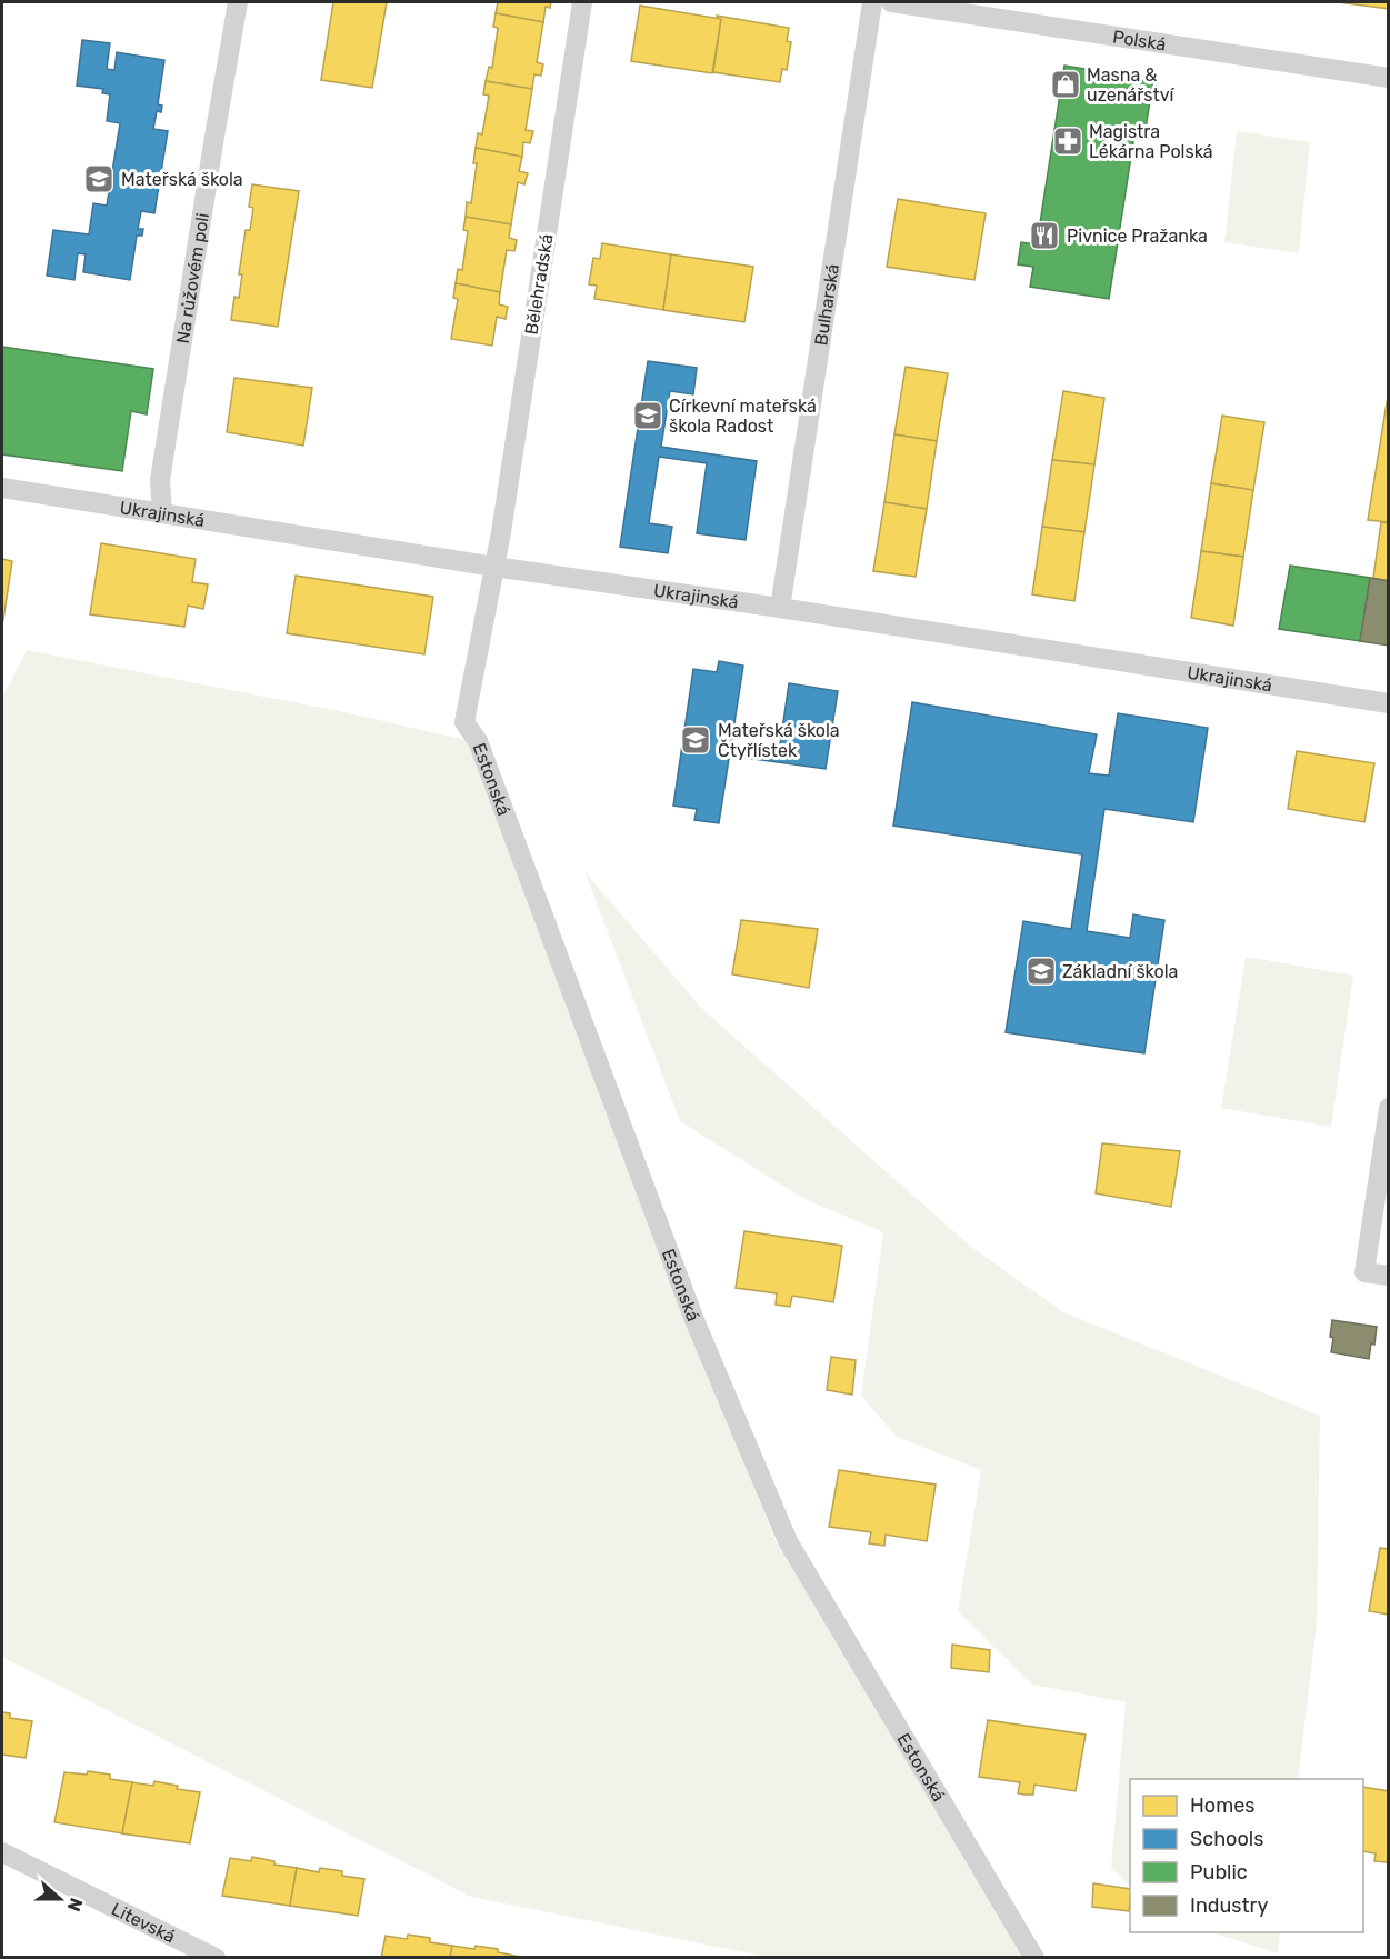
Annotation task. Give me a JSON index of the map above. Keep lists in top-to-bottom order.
{
  "streets": {
    "street": [
      "Polská",
      "Na růžovém poli",
      "Bělehradská",
      "Bulharská",
      "Ukrajinská",
      "Estonská",
      "Litevská"
    ]
  },
  "crossings": [
    ["Na růžovém poli", "Ukrajinská"],
    ["Bělehradská", "Ukrajinská"],
    ["Bělehradská", "Estonská"],
    ["Bulharská", "Ukrajinská"],
    ["Ukrajinská", "Estonská"]
  ],
  "places": {
    "shop": ["Masna & uzenářství"],
    "pharmacy": ["Magistra Lékárna Polská"],
    "school or university": [
      "Mateřská škola",
      "Církevní mateřská škola Radost",
      "Mateřská škola Čtyřlístek",
      "Základní škola"
    ],
    "restaurant": ["Pivnice Pražanka"]
  },
  "legend": [
    "Homes",
    "Schools",
    "Public",
    "Industry"
  ],
  "north": "right"
}
